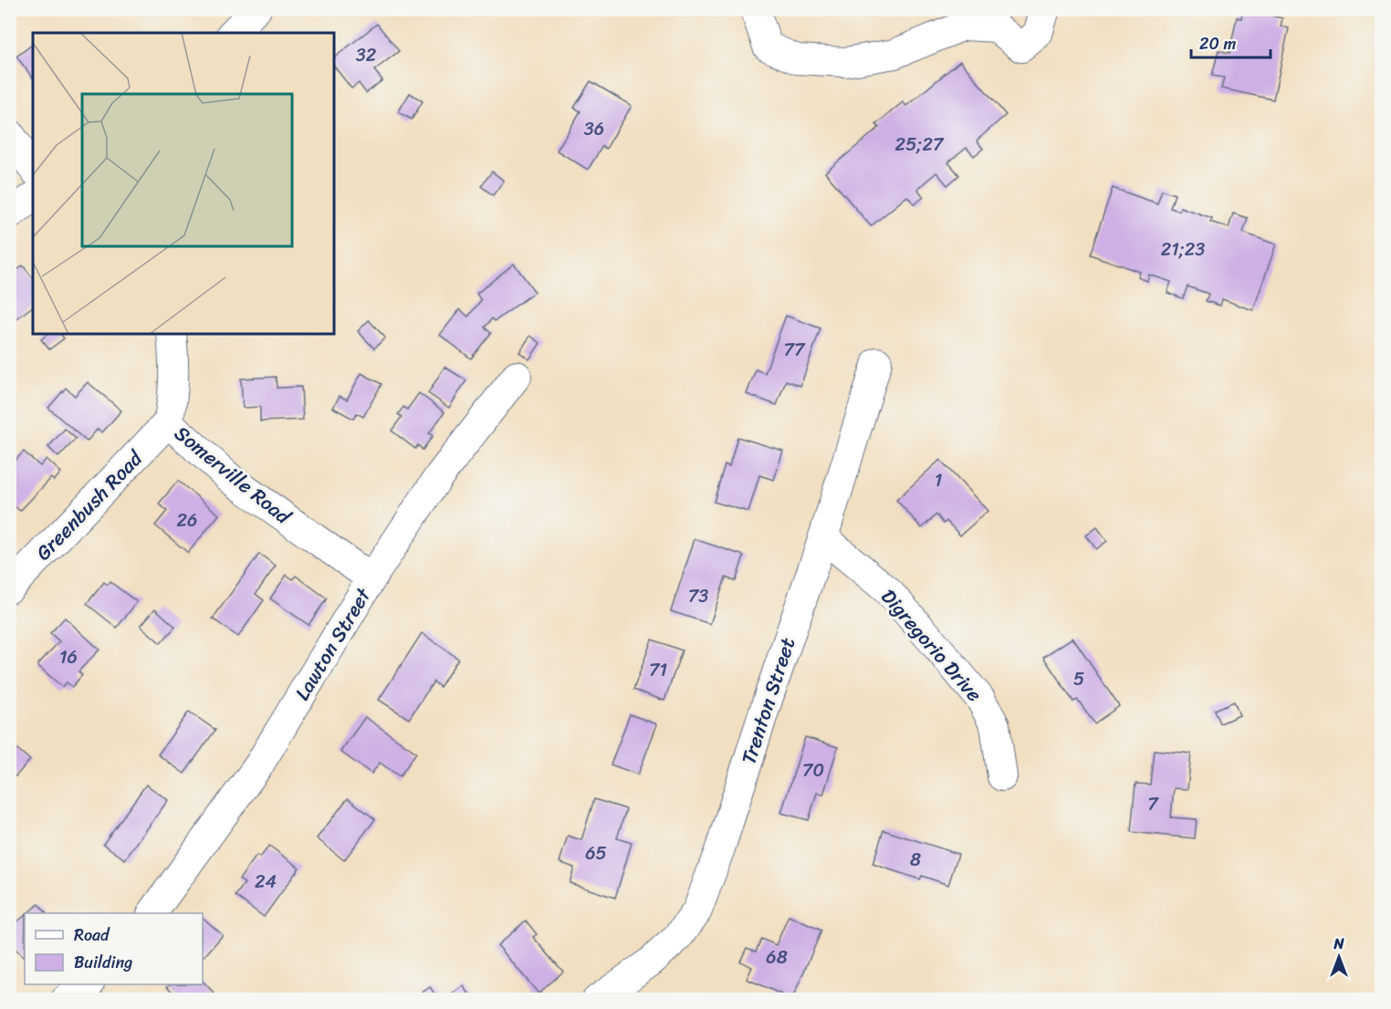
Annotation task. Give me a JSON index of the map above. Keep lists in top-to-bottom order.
{
  "streets": {
    "street": [
      "Somerville Road",
      "Greenbush Road",
      "Lawton Street",
      "Digregorio Drive",
      "Trenton Street"
    ]
  },
  "crossings": [
    ["Somerville Road", "Greenbush Road"],
    ["Somerville Road", "Lawton Street"],
    ["Digregorio Drive", "Trenton Street"]
  ],
  "house_numbers": [
    "32",
    "36",
    "25;27",
    "21;23",
    "77",
    "1",
    "26",
    "73",
    "16",
    "71",
    "5",
    "70",
    "7",
    "65",
    "8",
    "24",
    "68"
  ],
  "legend": ["Road", "Building"],
  "scale_bar": "20 m",
  "north": "top"
}
